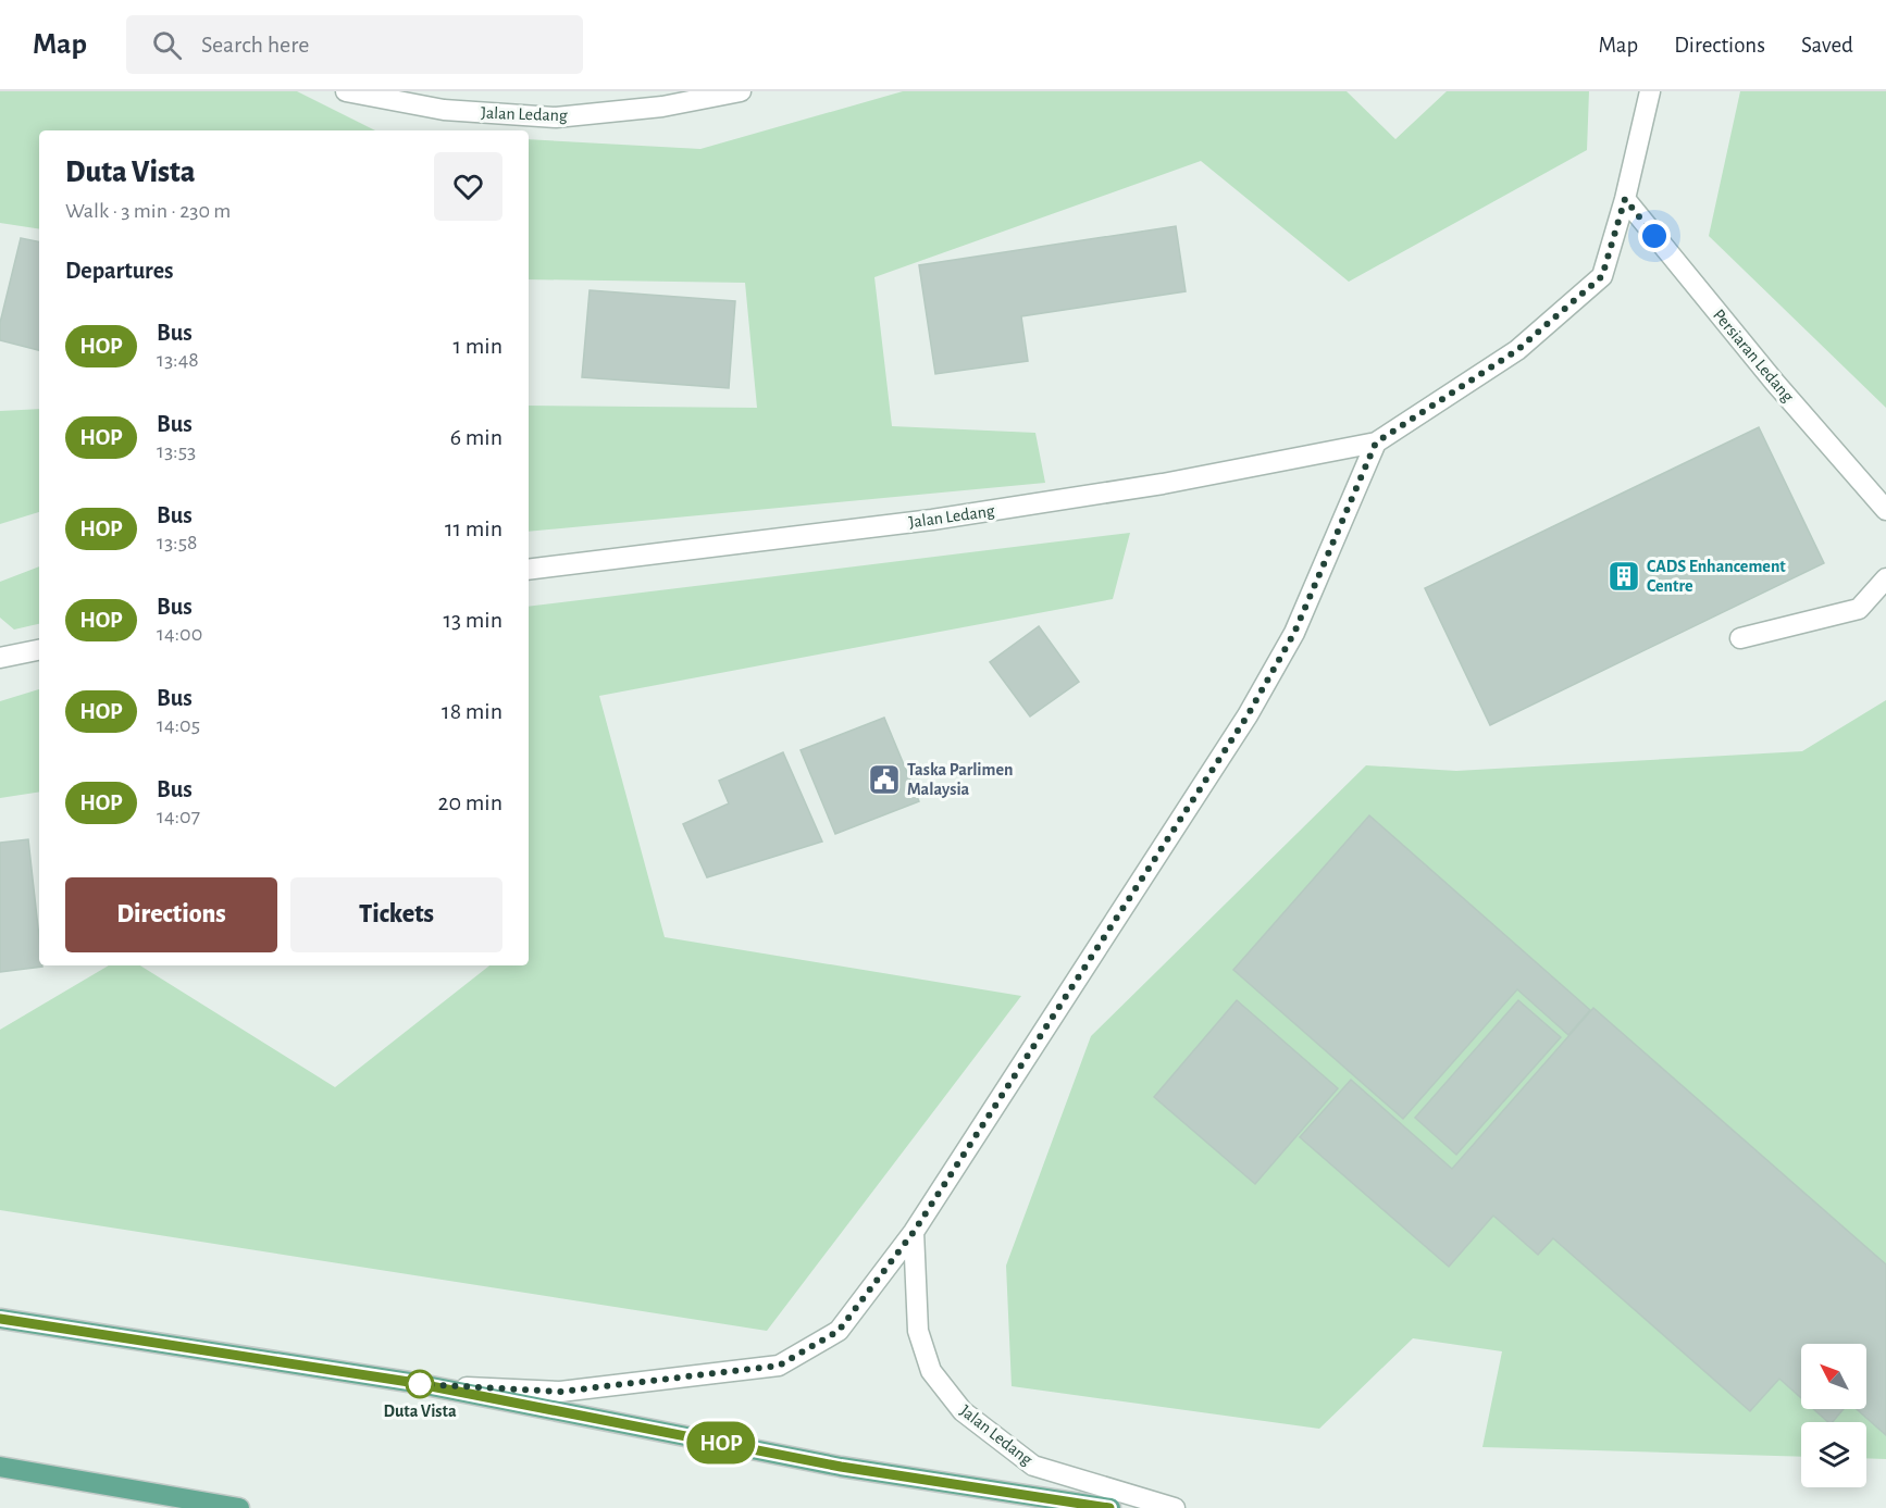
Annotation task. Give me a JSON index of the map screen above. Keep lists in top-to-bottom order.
{
  "streets": {
    "street": ["Jalan Ledang", "Persiaran Ledang"]
  },
  "crossings": [
    ["Jalan Ledang", "Persiaran Ledang"]
  ],
  "places": {
    "building": ["CADS Enhancement Centre"],
    "public building": ["Taska Parlimen Malaysia"],
    "other": ["Duta Vista"]
  },
  "lines": ["bus line HOP"],
  "north": "top left",
  "page": {
    "header": "Map",
    "search": "Search here",
    "nav": ["Map", "Directions", "Saved"],
    "on_map": "HOP",
    "heading": [
      ["Duta Vista", "Walk · 3 min · 230 m"],
      "Departures"
    ],
    "list": [
      {
        "mark": "HOP",
        "name": "Bus",
        "note": "13:48",
        "value": "1 min"
      },
      {
        "mark": "HOP",
        "name": "Bus",
        "note": "13:53",
        "value": "6 min"
      },
      {
        "mark": "HOP",
        "name": "Bus",
        "note": "13:58",
        "value": "11 min"
      },
      {
        "mark": "HOP",
        "name": "Bus",
        "note": "14:00",
        "value": "13 min"
      },
      {
        "mark": "HOP",
        "name": "Bus",
        "note": "14:05",
        "value": "18 min"
      },
      {
        "mark": "HOP",
        "name": "Bus",
        "note": "14:07",
        "value": "20 min"
      }
    ],
    "buttons": ["Directions", "Tickets"]
  }
}
